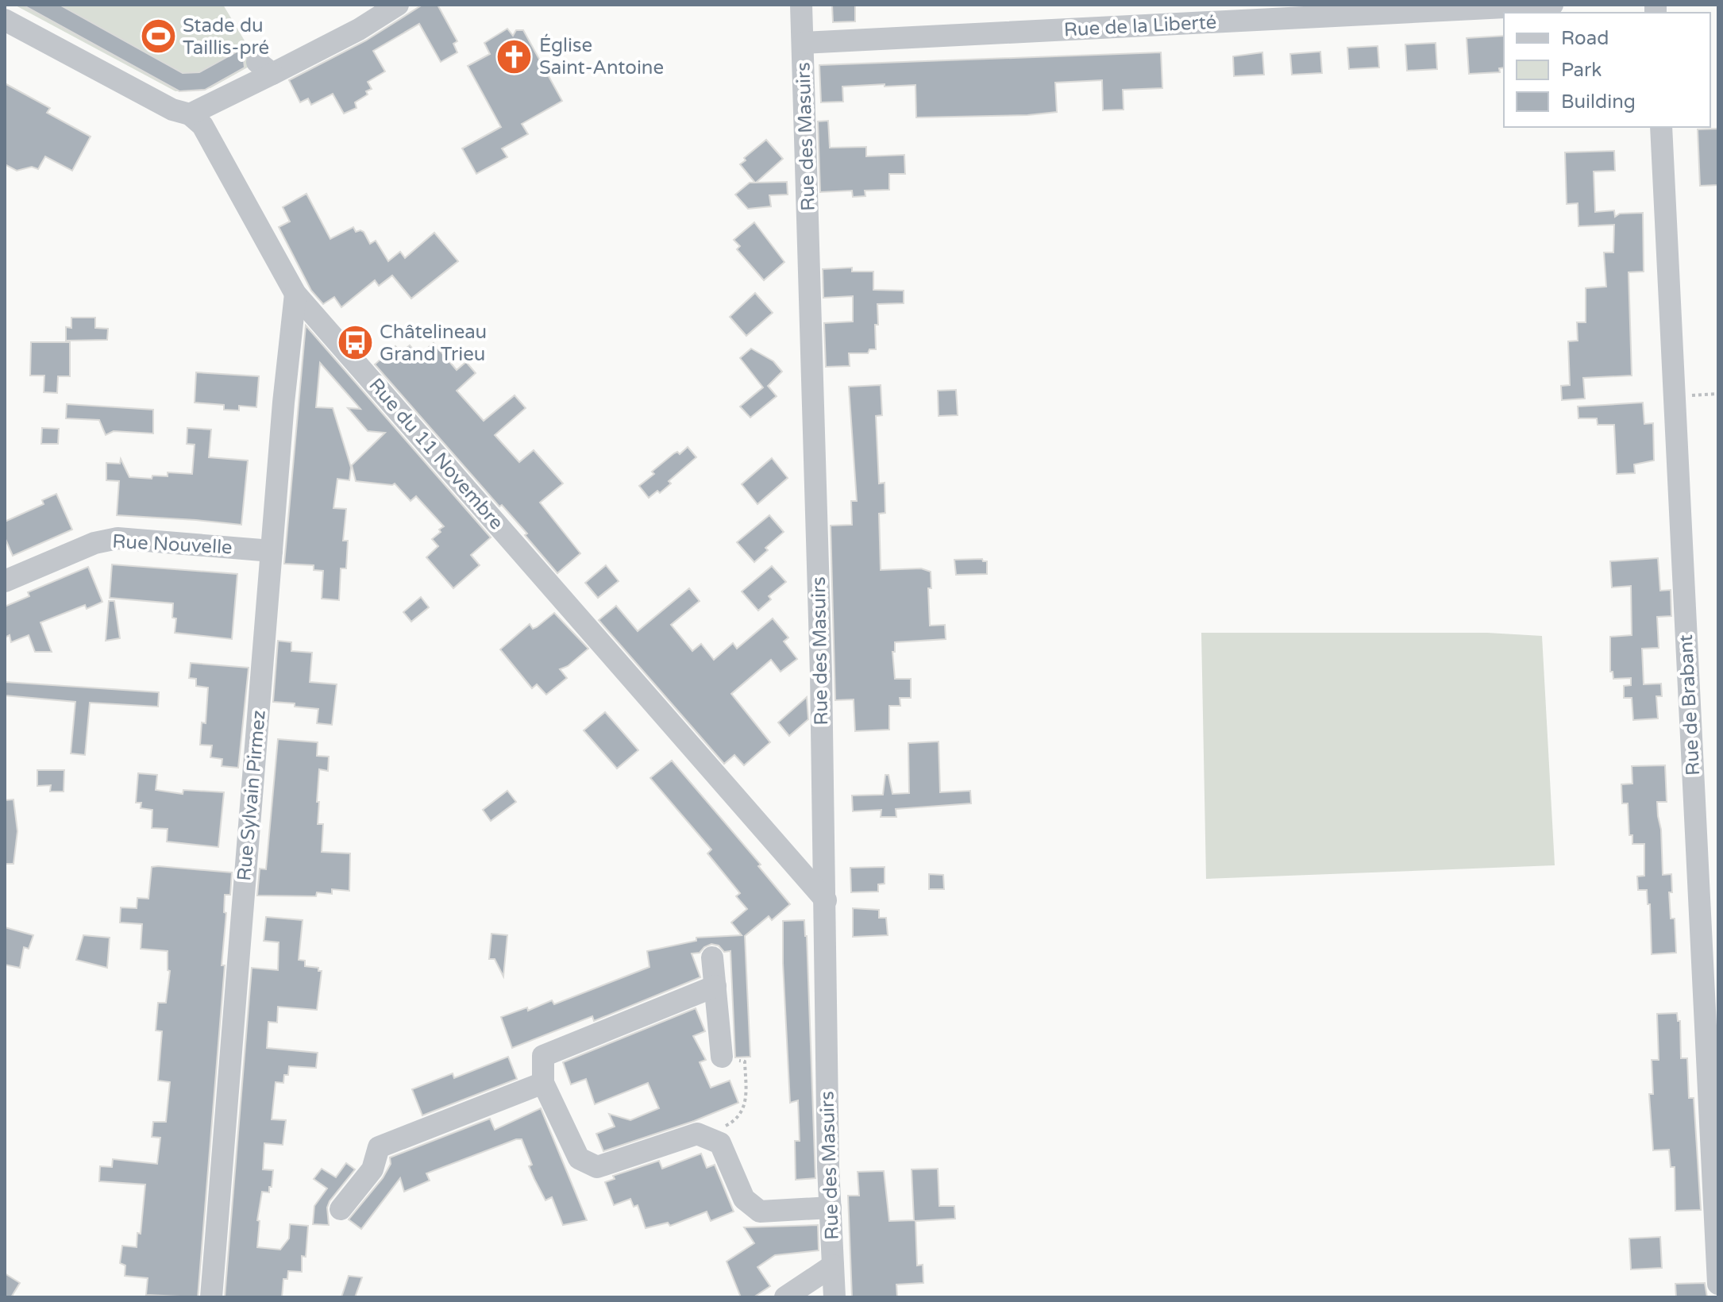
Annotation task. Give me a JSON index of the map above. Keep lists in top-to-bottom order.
{
  "streets": {
    "street": [
      "Rue de la Liberté",
      "Rue des Masuirs",
      "Rue du 11 Novembre",
      "Rue Nouvelle",
      "Rue de Brabant",
      "Rue Sylvain Pirmez"
    ]
  },
  "crossings": [
    ["Rue de la Liberté", "Rue des Masuirs"],
    ["Rue des Masuirs", "Rue du 11 Novembre"],
    ["Rue du 11 Novembre", "Rue Sylvain Pirmez"],
    ["Rue Nouvelle", "Rue Sylvain Pirmez"]
  ],
  "places": {
    "sports": ["Stade du Taillis-pré"],
    "church": ["Église Saint-Antoine"],
    "bus stop": ["Châtelineau Grand Trieu"]
  },
  "legend": ["Road", "Park", "Building"]
}
